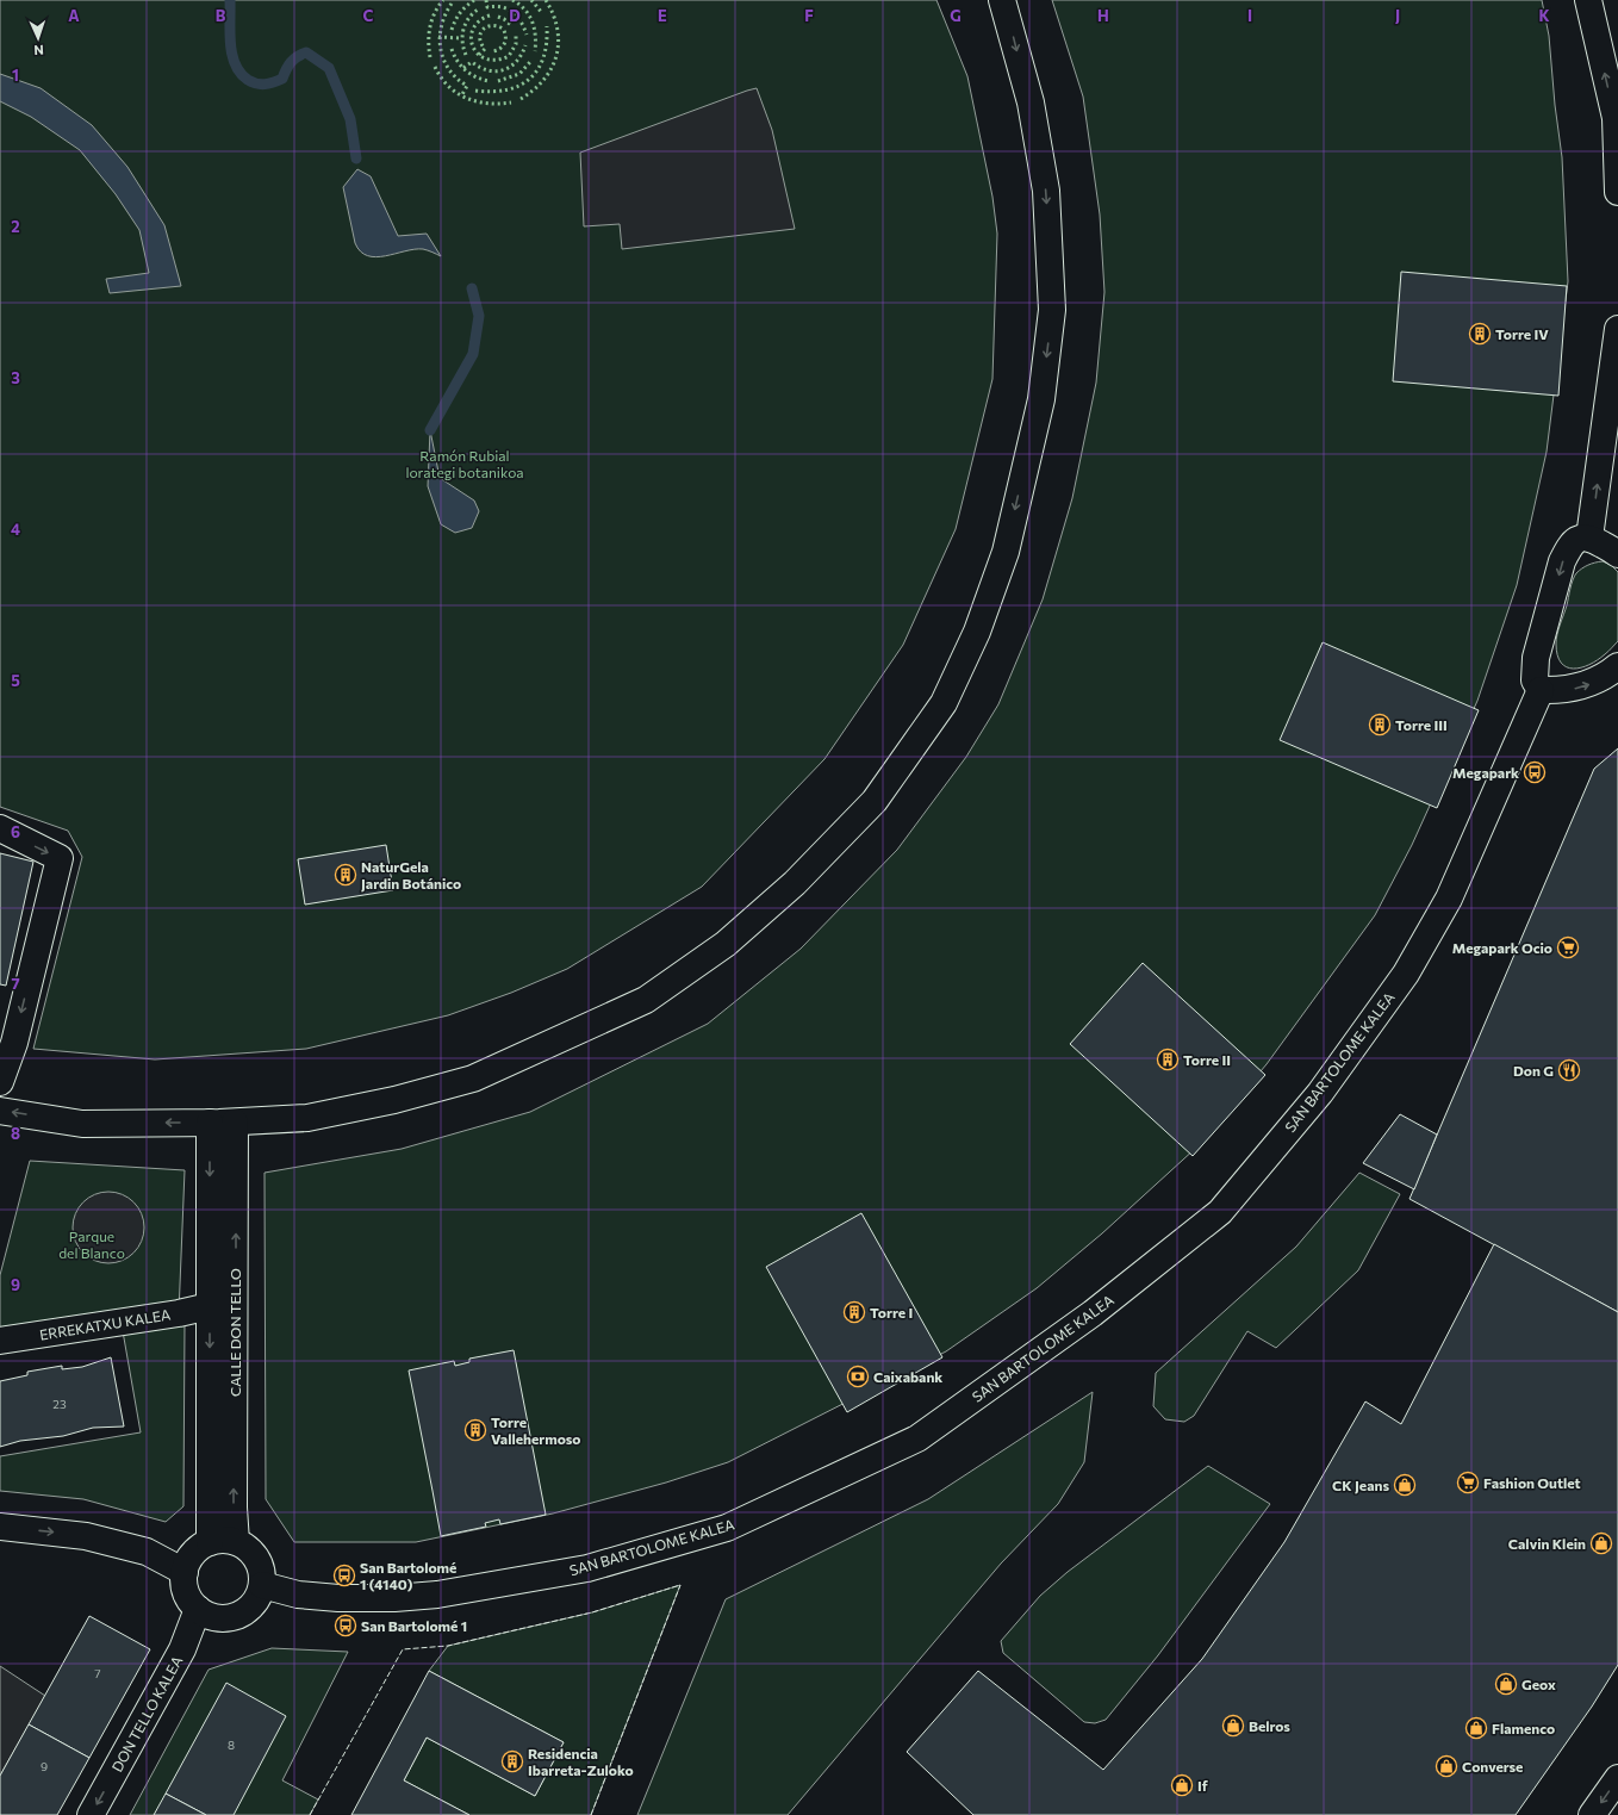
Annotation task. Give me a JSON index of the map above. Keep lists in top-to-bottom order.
{
  "streets": {
    "street": [
      "SAN BARTOLOME KALEA",
      "ERREKATXU KALEA",
      "CALLE DON TELLO",
      "DON TELLO KALEA"
    ]
  },
  "crossings": [
    ["SAN BARTOLOME KALEA", "CALLE DON TELLO"],
    ["SAN BARTOLOME KALEA", "DON TELLO KALEA"],
    ["ERREKATXU KALEA", "CALLE DON TELLO"],
    ["CALLE DON TELLO", "DON TELLO KALEA"]
  ],
  "one_way": ["DON TELLO KALEA"],
  "parks": ["Ramón Rubial lorategi botanikoa", "Parque del Blanco"],
  "places": {
    "building": [
      "Torre IV",
      "Torre III",
      "NaturGela Jardin Botánico",
      "Torre II",
      "Torre I",
      "Torre Vallehermoso",
      "Residencia Ibarreta-Zuloko"
    ],
    "bus stop": ["Megapark", "San Bartolomé 1 (4140)", "San Bartolomé 1"],
    "supermarket": ["Megapark Ocio", "Fashion Outlet"],
    "restaurant": ["Don G"],
    "bank": ["Caixabank"],
    "shop": [
      "CK Jeans",
      "Calvin Klein",
      "Geox",
      "Belros",
      "Flamenco",
      "Converse",
      "If"
    ]
  },
  "house_numbers": [
    "23",
    "7",
    "8",
    "9"
  ],
  "north": "bottom",
  "grid": {
    "columns": [
      "A",
      "B",
      "C",
      "D",
      "E",
      "F",
      "G",
      "H",
      "I",
      "J",
      "K"
    ],
    "rows": [
      "1",
      "2",
      "3",
      "4",
      "5",
      "6",
      "7",
      "8",
      "9"
    ]
  }
}
